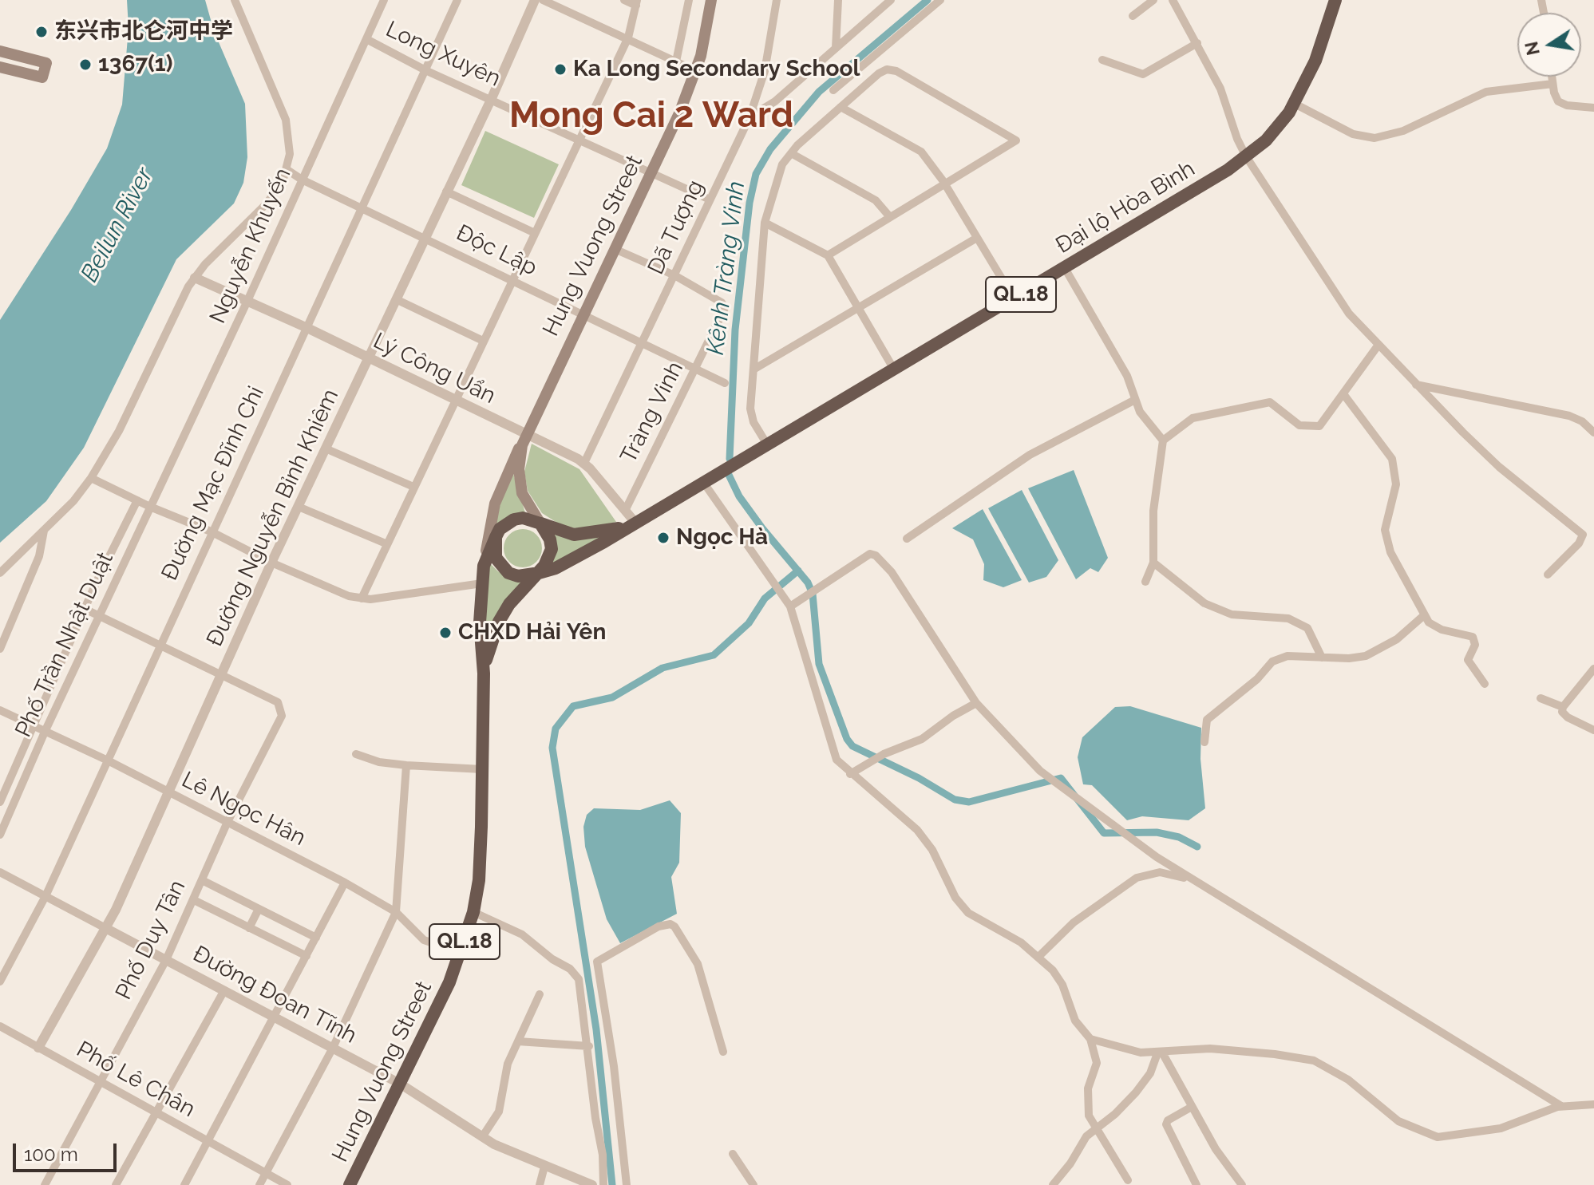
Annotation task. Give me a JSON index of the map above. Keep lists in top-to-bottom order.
{
  "streets": {
    "highway": ["Đại lộ Hòa Bình", "Hung Vuong Street", "QL.18"],
    "street": [
      "Long Xuyên",
      "Dã Tượng",
      "Nguyễn Khuyến",
      "Độc Lập",
      "Lý Công Uẩn",
      "Tràng Vinh",
      "Đường Mạc Đĩnh Chi",
      "Đường Nguyễn Bỉnh Khiêm",
      "Phố Trần Nhật Duật",
      "Lê Ngọc Hân",
      "Phố Duy Tân",
      "Đường Đoan Tĩnh",
      "Phố Lê Chân"
    ]
  },
  "crossings": [
    ["Long Xuyên", "Dã Tượng"],
    ["Long Xuyên", "Nguyễn Khuyến"],
    ["Long Xuyên", "Hung Vuong Street"],
    ["Long Xuyên", "Đường Mạc Đĩnh Chi"],
    ["Long Xuyên", "Đường Nguyễn Bỉnh Khiêm"],
    ["Đại lộ Hòa Bình", "Lý Công Uẩn"],
    ["Dã Tượng", "Độc Lập"],
    ["Dã Tượng", "Lý Công Uẩn"],
    ["Dã Tượng", "Tràng Vinh"],
    ["Nguyễn Khuyến", "Độc Lập"],
    ["Nguyễn Khuyến", "Lý Công Uẩn"],
    ["Nguyễn Khuyến", "Phố Trần Nhật Duật"],
    ["Hung Vuong Street", "Độc Lập"],
    ["Hung Vuong Street", "Lý Công Uẩn"],
    ["Hung Vuong Street", "Tràng Vinh"],
    ["Hung Vuong Street", "Lê Ngọc Hân"],
    ["Hung Vuong Street", "Đường Đoan Tĩnh"],
    ["Độc Lập", "Tràng Vinh"],
    ["Độc Lập", "Đường Mạc Đĩnh Chi"],
    ["Độc Lập", "Đường Nguyễn Bỉnh Khiêm"],
    ["Lý Công Uẩn", "Tràng Vinh"],
    ["Lý Công Uẩn", "Đường Mạc Đĩnh Chi"],
    ["Lý Công Uẩn", "Đường Nguyễn Bỉnh Khiêm"],
    ["Đường Mạc Đĩnh Chi", "Lê Ngọc Hân"],
    ["Đường Nguyễn Bỉnh Khiêm", "Lê Ngọc Hân"],
    ["Đường Nguyễn Bỉnh Khiêm", "Phố Duy Tân"],
    ["Đường Nguyễn Bỉnh Khiêm", "Đường Đoan Tĩnh"],
    ["Đường Nguyễn Bỉnh Khiêm", "Phố Lê Chân"],
    ["Phố Trần Nhật Duật", "Lê Ngọc Hân"],
    ["Lê Ngọc Hân", "Phố Duy Tân"],
    ["Phố Duy Tân", "Đường Đoan Tĩnh"],
    ["Phố Duy Tân", "Phố Lê Chân"]
  ],
  "districts": ["Mong Cai 2 Ward"],
  "water": ["Beilun River", "Kênh Tràng Vinh"],
  "places": [
    "东兴市北仑河中学",
    "1367(1)",
    "Ka Long Secondary School",
    "Ngọc Hà",
    "CHXD Hải Yên"
  ],
  "scale_bar": "100 m",
  "north": "left"
}
